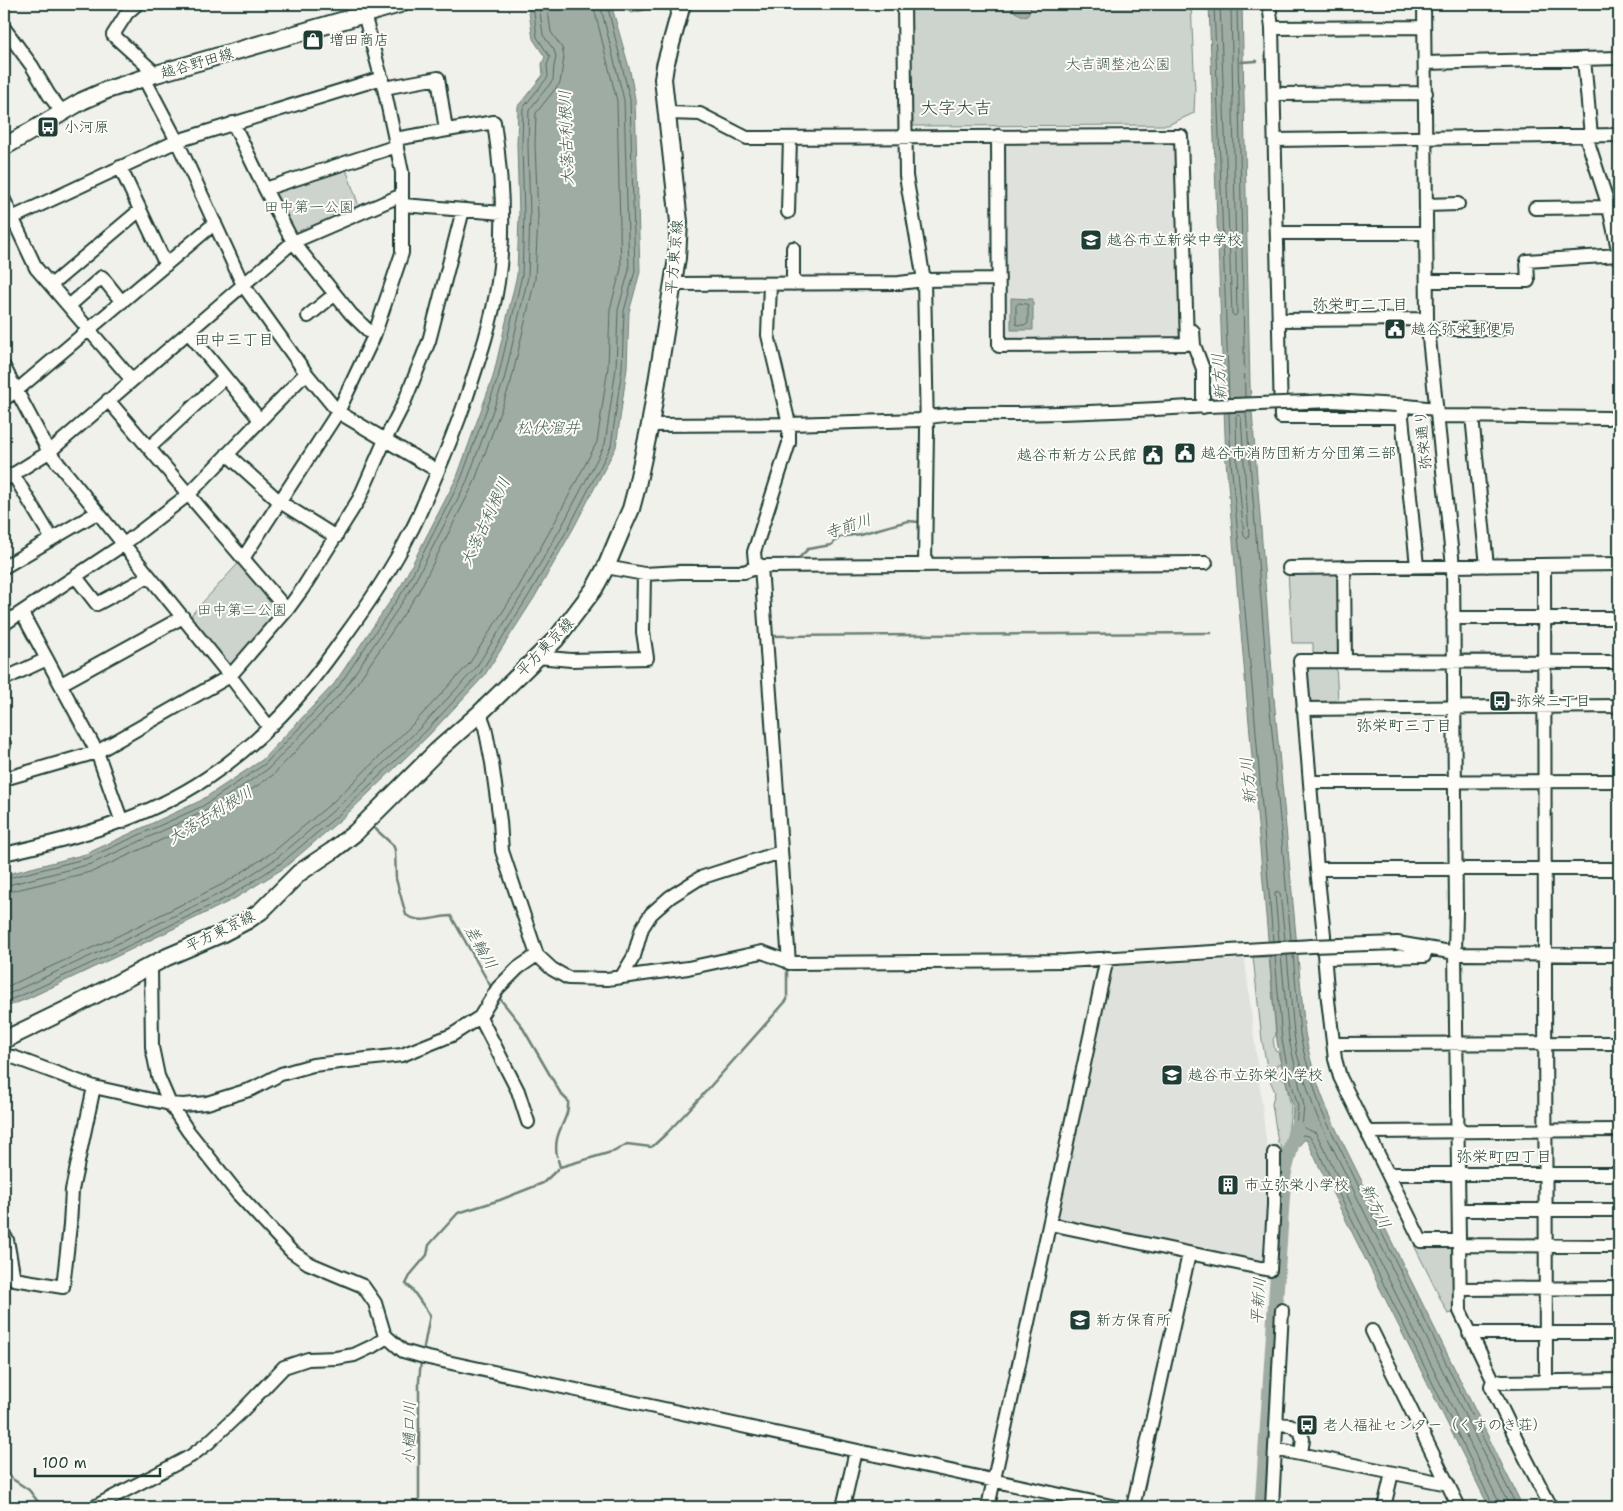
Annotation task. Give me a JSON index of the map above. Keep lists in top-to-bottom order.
{
  "streets": {
    "main road": ["越谷野田線", "平方東京線"],
    "street": ["弥栄通り"]
  },
  "districts": [
    "大字大吉",
    "弥栄町二丁目",
    "田中三丁目",
    "弥栄町三丁目",
    "弥栄町四丁目"
  ],
  "water": [
    "大落古利根川",
    "新方川",
    "松伏溜井",
    "寺前川",
    "差輪川",
    "平新川",
    "小樋口川"
  ],
  "parks": ["大吉調整池公園", "田中第一公園", "田中第二公園"],
  "places": {
    "shop": ["増田商店"],
    "bus stop": ["小河原", "弥栄三丁目", "老人福祉センター（くすのき荘）"],
    "school or university": ["越谷市立新栄中学校", "越谷市立弥栄小学校", "新方保育所"],
    "public building": ["越谷弥栄郵便局", "越谷市消防団新方分団第三部", "越谷市新方公民館"],
    "building": ["市立弥栄小学校"]
  },
  "scale_bar": "100 m"
}
